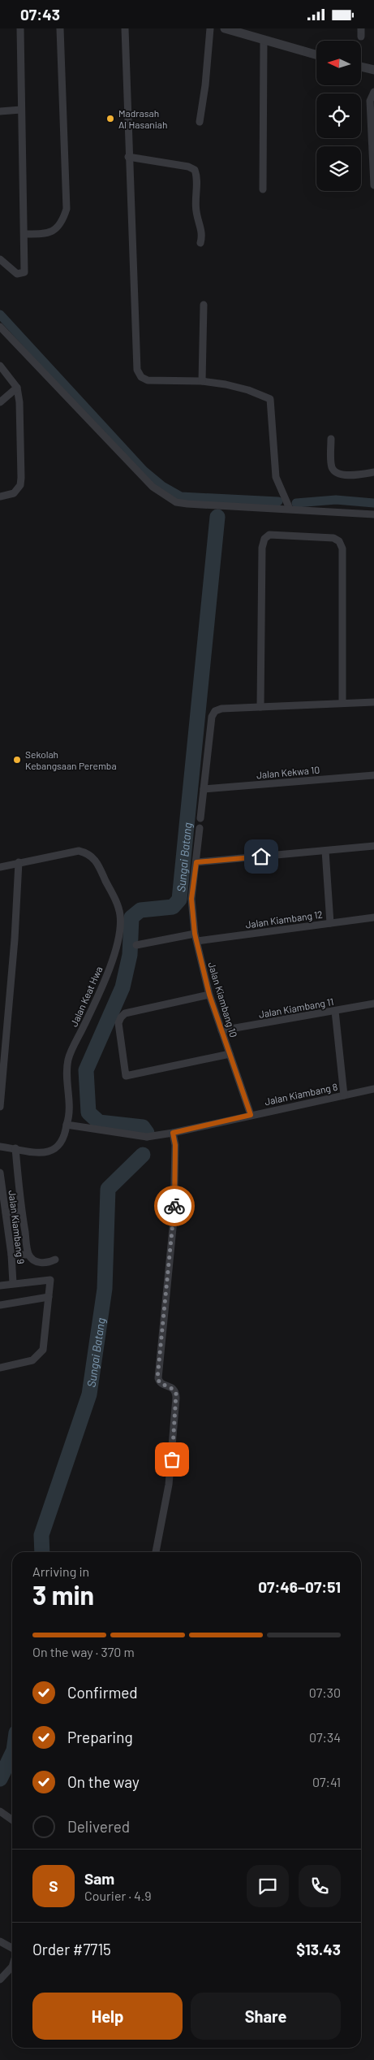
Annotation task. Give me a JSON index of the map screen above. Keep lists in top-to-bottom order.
{
  "streets": {
    "street": [
      "Jalan Kekwa 10",
      "Jalan Kiambang 12",
      "Jalan Keat Hwa",
      "Jalan Kiambang 10",
      "Jalan Kiambang 11",
      "Jalan Kiambang 8",
      "Jalan Kiambang 9"
    ]
  },
  "crossings": [
    ["Jalan Kiambang 12", "Jalan Kiambang 10"],
    ["Jalan Keat Hwa", "Jalan Kiambang 8"],
    ["Jalan Kiambang 10", "Jalan Kiambang 11"],
    ["Jalan Kiambang 10", "Jalan Kiambang 8"]
  ],
  "water": ["Sungai Batang"],
  "places": ["Madrasah Al Hasaniah", "Sekolah Kebangsaan Peremba"],
  "north": "left",
  "page": {
    "status": "07:43",
    "heading": ["3 min", "Arriving in", "07:46–07:51"],
    "panel": [
      "Sam",
      "Courier · 4.9",
      "Order #7715",
      "$13.43"
    ],
    "bar": "On the way · 370 m",
    "list": [
      ["Confirmed", "07:30"],
      ["Preparing", "07:34"],
      ["On the way", "07:41"],
      "Delivered"
    ],
    "round": "S",
    "buttons": ["Help", "Share"]
  }
}
